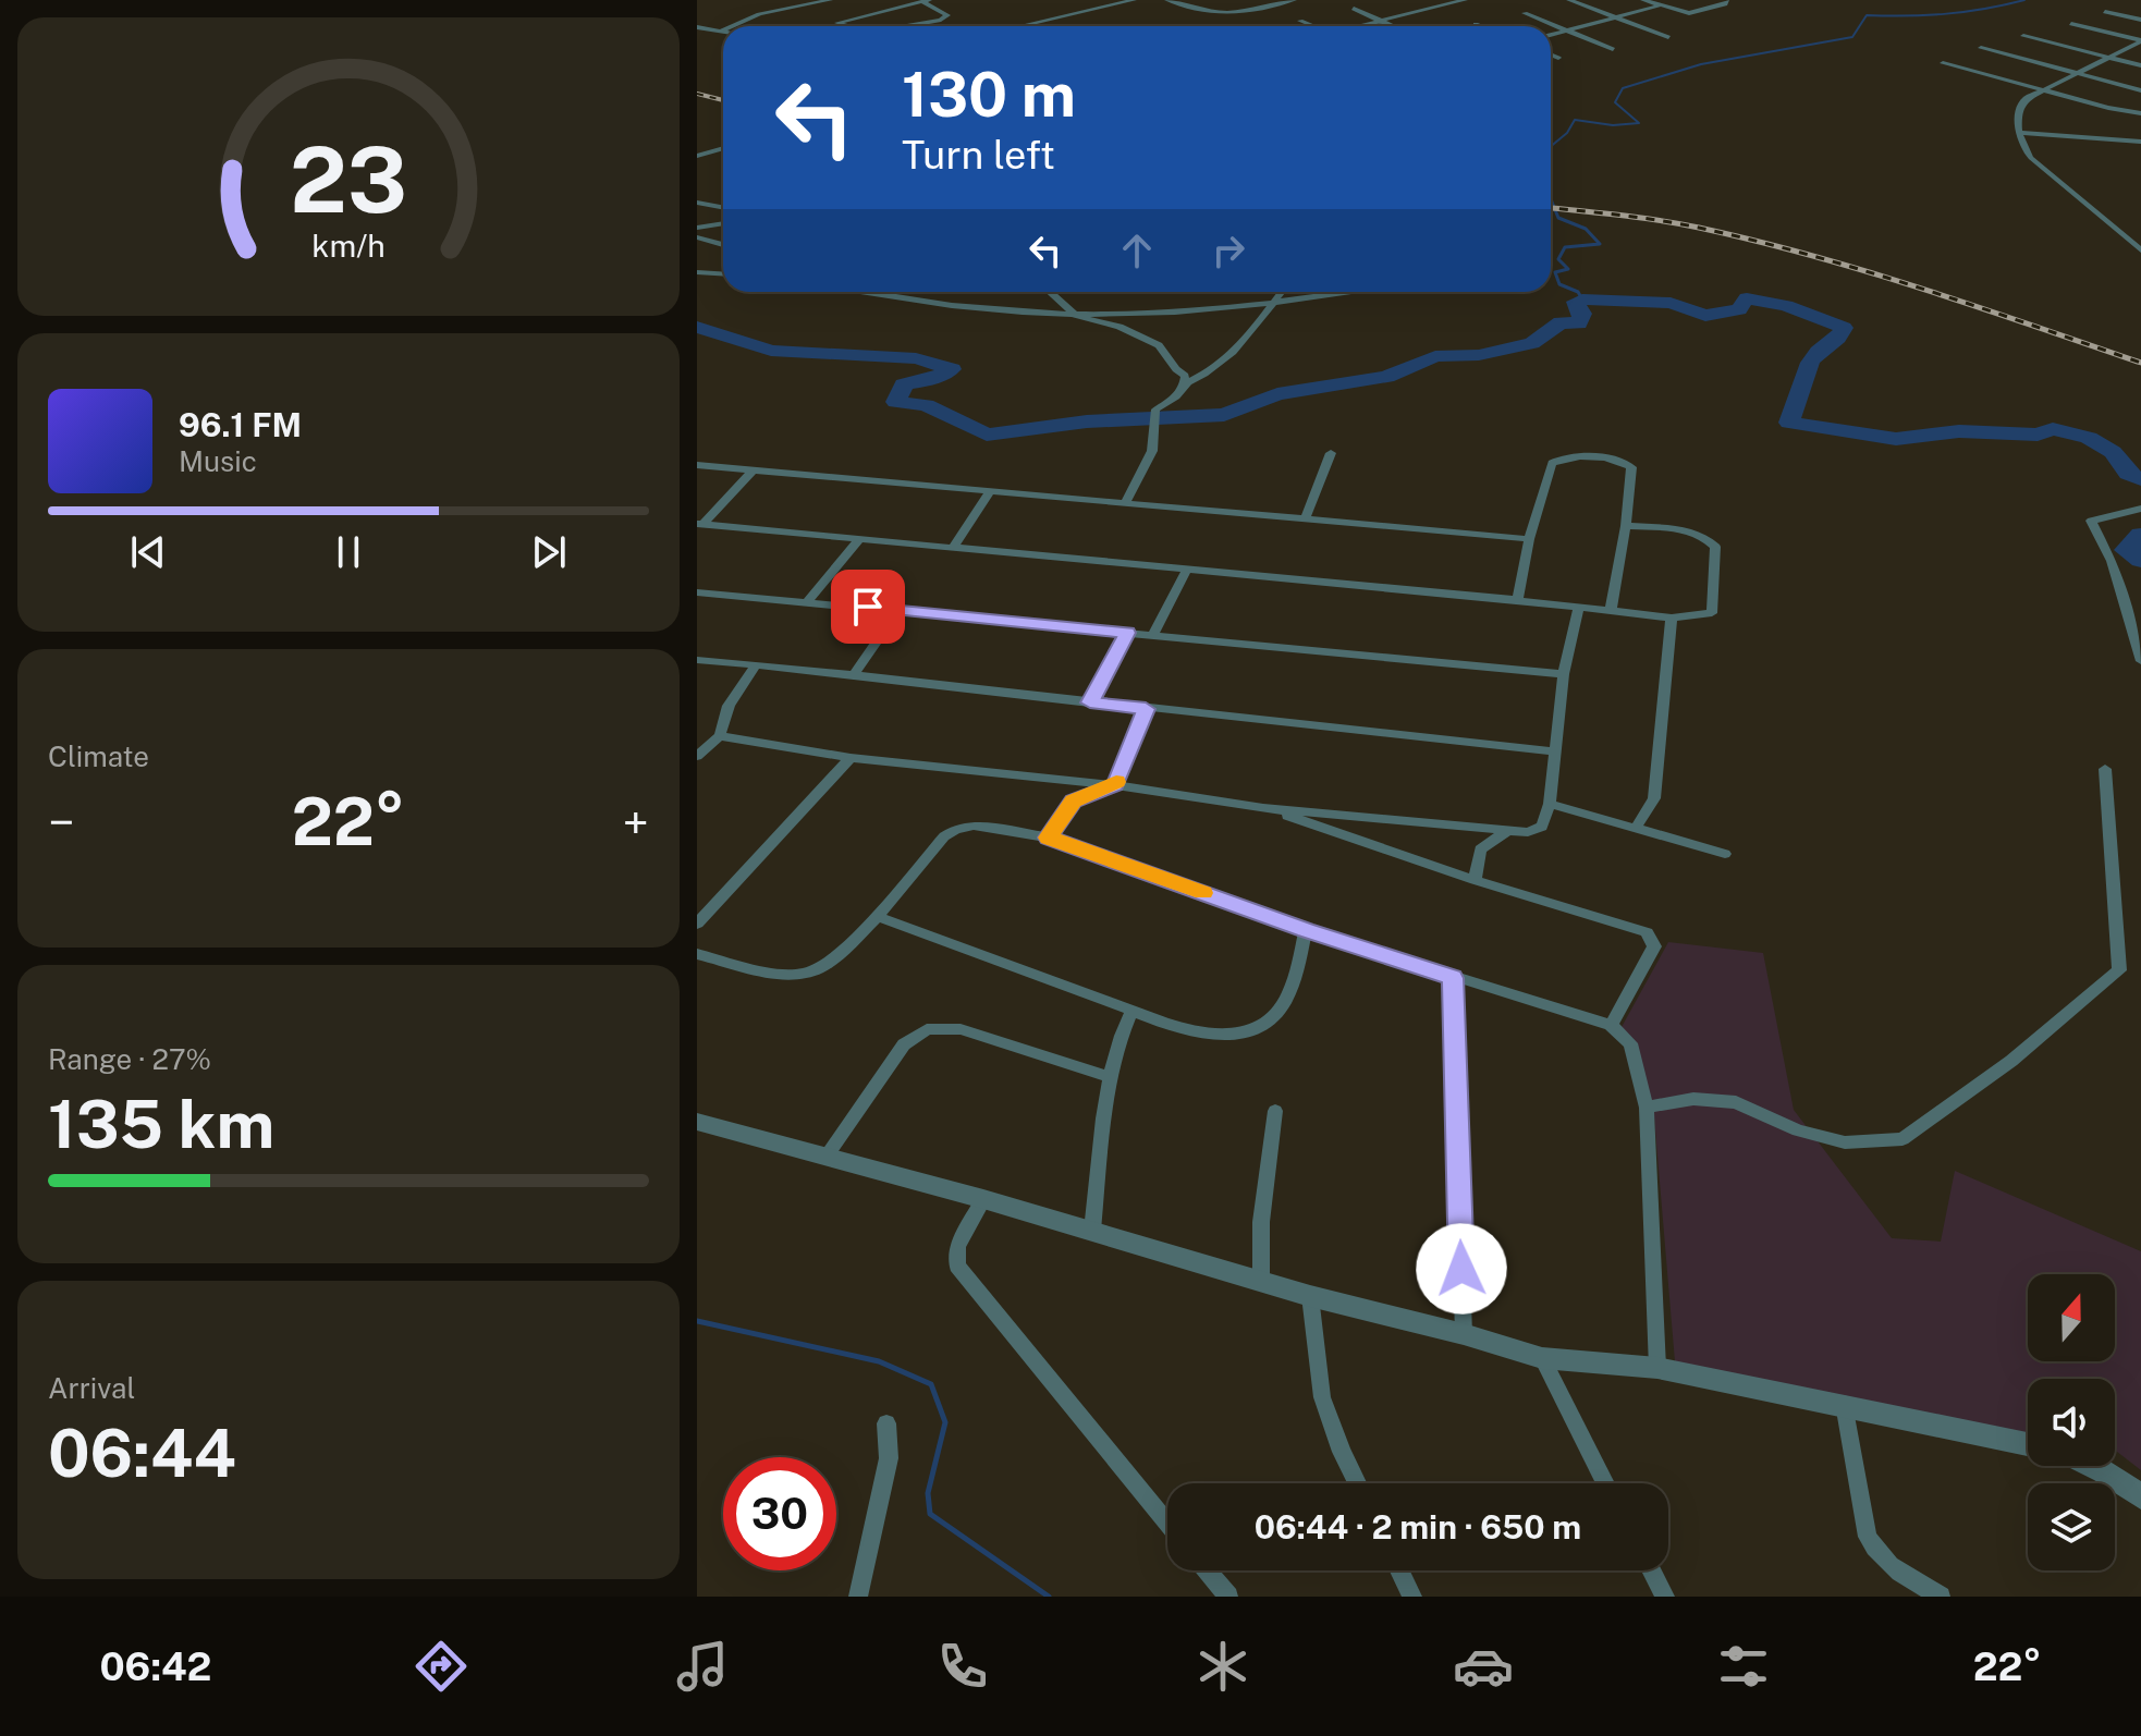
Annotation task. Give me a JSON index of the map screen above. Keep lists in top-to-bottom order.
{
  "north": "top",
  "page": {
    "turn": ["130 m", "Turn left"],
    "song": ["96.1 FM", "Music"],
    "tile": [
      "Climate",
      ["Range · 27%", "135 km"],
      ["Arrival", "06:44"]
    ],
    "heat": ["−", "22°", "+"],
    "limit": "30",
    "trip": "06:44 · 2 min · 650 m",
    "tabs": ["06:42", "22°"],
    "gauge": ["23", "km/h"]
  }
}
